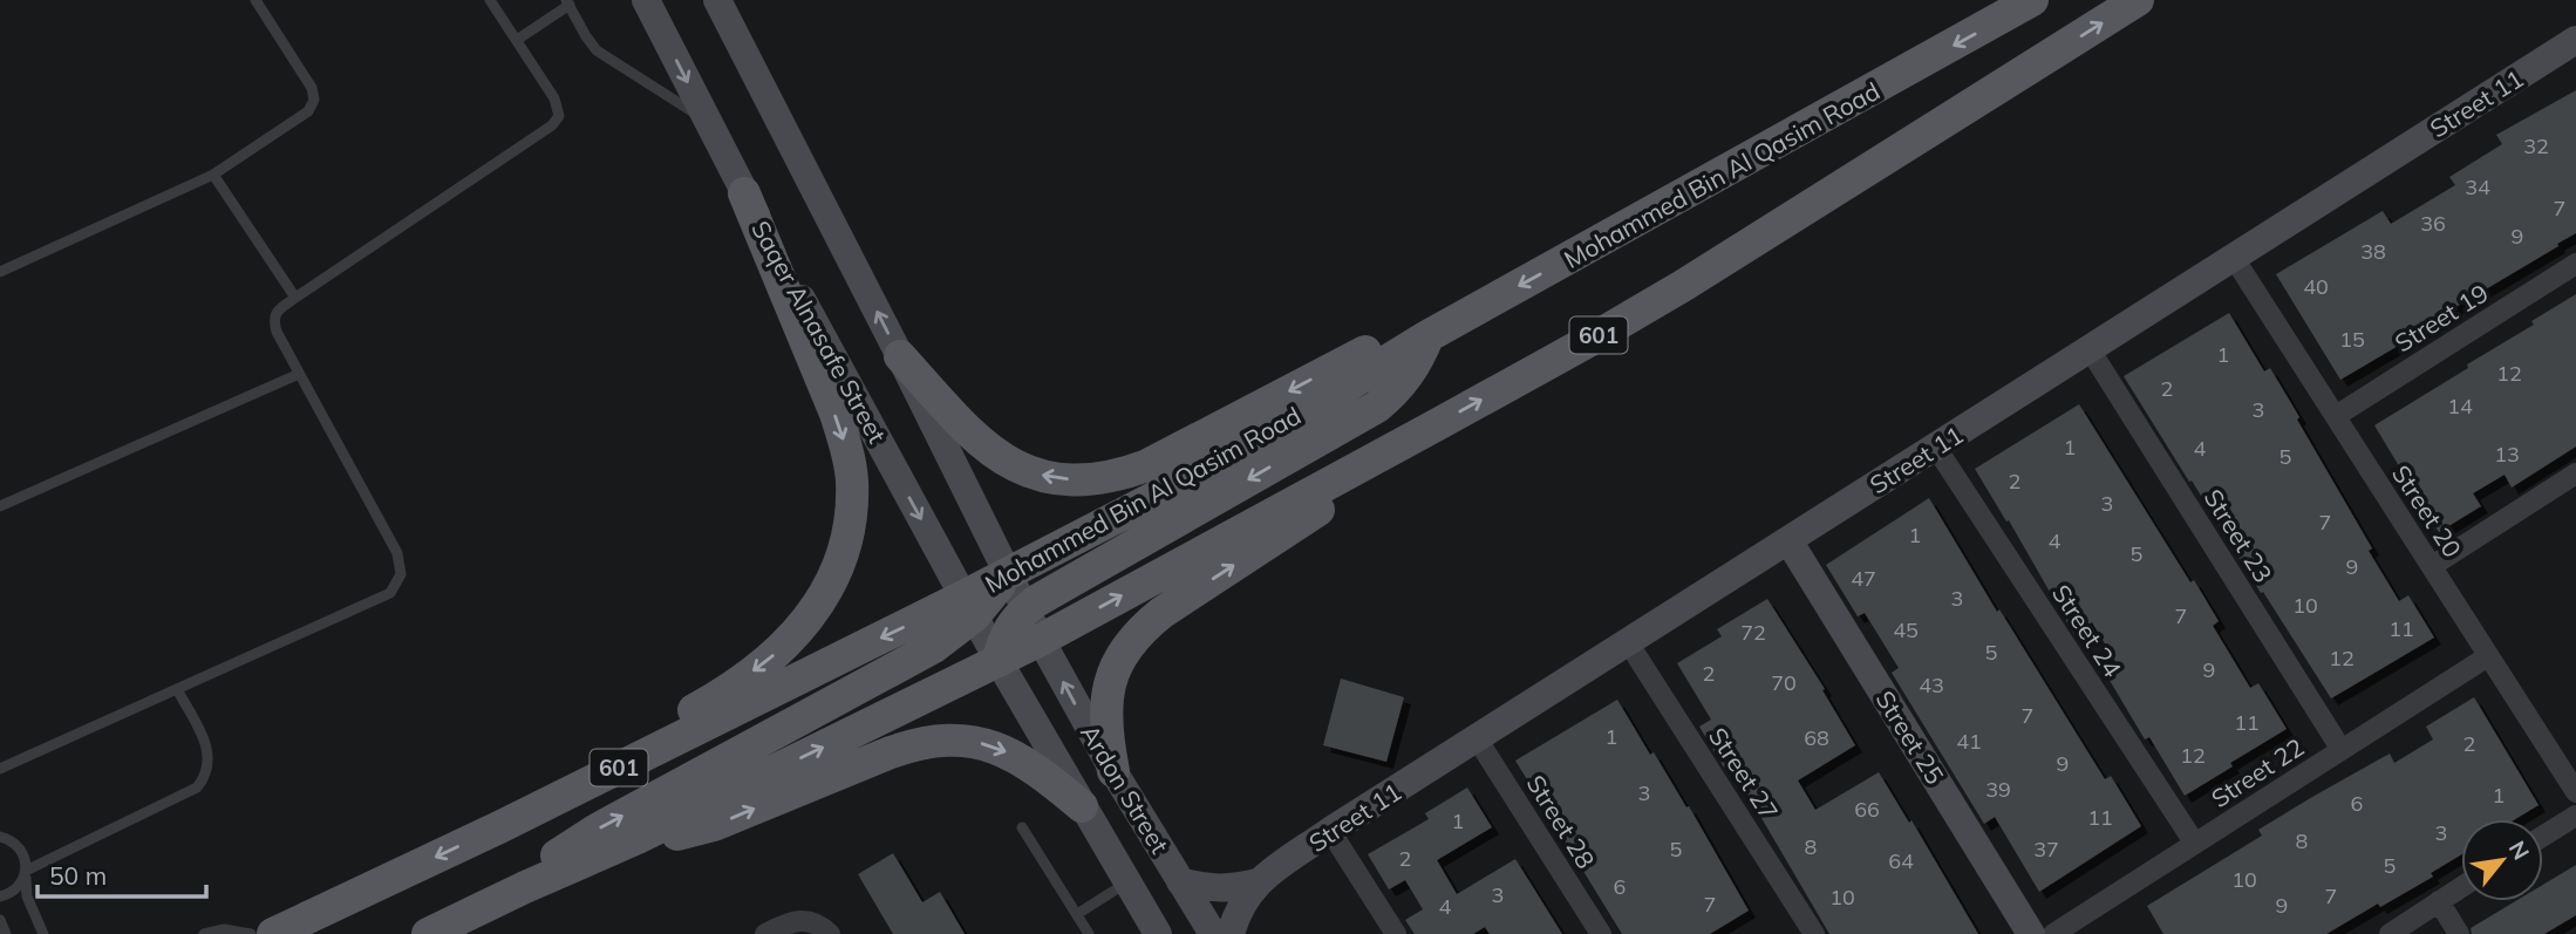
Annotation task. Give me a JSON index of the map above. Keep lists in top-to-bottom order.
{
  "streets": {
    "main road": ["Mohammed Bin Al Qasim Road", "601"],
    "street": [
      "Street 11",
      "Street 19",
      "Saqer Alnasafe Street",
      "Street 20",
      "Street 23",
      "Street 24",
      "Street 25",
      "Street 22",
      "Street 27",
      "Ardon Street",
      "Street 28"
    ]
  },
  "crossings": [
    ["Street 11", "Street 20"],
    ["Street 11", "Street 23"],
    ["Street 11", "Street 24"],
    ["Street 11", "Street 25"],
    ["Street 11", "Street 27"],
    ["Street 11", "Ardon Street"],
    ["Street 11", "Street 28"],
    ["Mohammed Bin Al Qasim Road", "Saqer Alnasafe Street"],
    ["Street 19", "Street 20"],
    ["Saqer Alnasafe Street", "601"],
    ["Saqer Alnasafe Street", "Ardon Street"],
    ["601", "Ardon Street"],
    ["Street 20", "Street 22"],
    ["Street 23", "Street 22"],
    ["Street 24", "Street 22"]
  ],
  "house_numbers": [
    "32",
    "34",
    "7",
    "36",
    "9",
    "38",
    "40",
    "15",
    "1",
    "12",
    "2",
    "14",
    "3",
    "1",
    "4",
    "13",
    "5",
    "2",
    "3",
    "7",
    "1",
    "4",
    "5",
    "9",
    "47",
    "3",
    "10",
    "7",
    "11",
    "45",
    "72",
    "5",
    "12",
    "9",
    "2",
    "70",
    "43",
    "7",
    "11",
    "1",
    "68",
    "41",
    "2",
    "12",
    "9",
    "39",
    "3",
    "1",
    "6",
    "66",
    "11",
    "1",
    "3",
    "8",
    "8",
    "5",
    "37",
    "2",
    "64",
    "5",
    "10",
    "6",
    "3",
    "7",
    "10",
    "7",
    "9",
    "4"
  ],
  "scale_bar": "50 m",
  "north": "top right"
}
